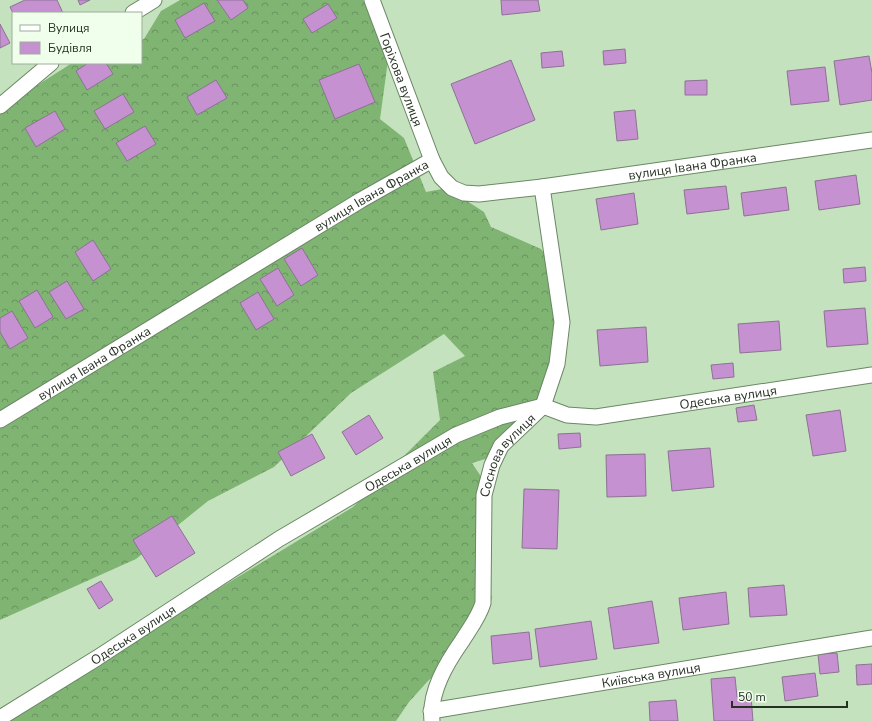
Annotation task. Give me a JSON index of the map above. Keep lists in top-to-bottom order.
{
  "streets": {
    "street": [
      "Горіхова вулиця",
      "вулиця Івана Франка",
      "Одеська вулиця",
      "Соснова вулиця",
      "Київська вулиця"
    ]
  },
  "crossings": [
    ["Горіхова вулиця", "вулиця Івана Франка"],
    ["вулиця Івана Франка", "Соснова вулиця"],
    ["Одеська вулиця", "Соснова вулиця"],
    ["Соснова вулиця", "Київська вулиця"]
  ],
  "legend": ["Вулиця", "Будівля"],
  "scale_bar": "50 m"
}
